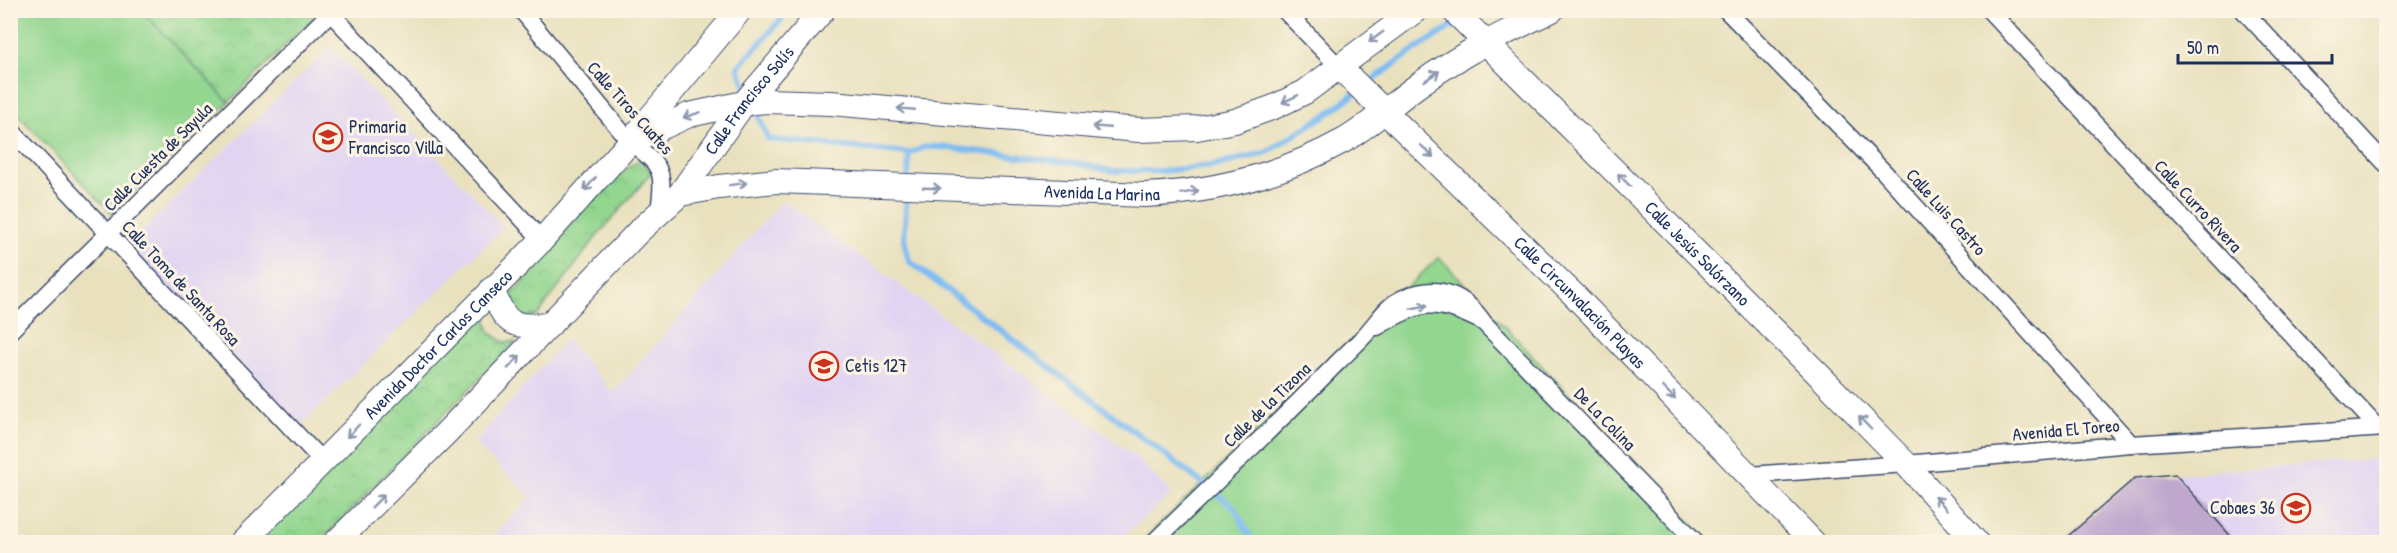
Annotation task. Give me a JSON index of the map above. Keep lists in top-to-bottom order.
{
  "streets": {
    "main road": [
      "Calle Francisco Solís",
      "Avenida La Marina",
      "Calle Jesús Solórzano",
      "Calle Circunvalación Playas",
      "Avenida Doctor Carlos Canseco"
    ],
    "street": [
      "Calle Tiros Cuates",
      "Calle Cuesta de Sayula",
      "Calle Curro Rivera",
      "Calle Luis Castro",
      "Calle Toma de Santa Rosa",
      "Calle de la Tizona",
      "De La Colina",
      "Avenida El Toreo"
    ]
  },
  "crossings": [
    ["Calle Francisco Solís", "Avenida La Marina"],
    ["Calle Tiros Cuates", "Avenida Doctor Carlos Canseco"],
    ["Calle Cuesta de Sayula", "Calle Toma de Santa Rosa"],
    ["Avenida La Marina", "Calle Jesús Solórzano"],
    ["Avenida La Marina", "Calle Circunvalación Playas"],
    ["Calle Curro Rivera", "Avenida El Toreo"],
    ["Calle Luis Castro", "Avenida El Toreo"],
    ["Calle Jesús Solórzano", "Avenida El Toreo"],
    ["Calle Toma de Santa Rosa", "Avenida Doctor Carlos Canseco"],
    ["Calle Circunvalación Playas", "Avenida El Toreo"],
    ["Calle de la Tizona", "De La Colina"]
  ],
  "one_way": ["Calle Jesús Solórzano", "Calle Circunvalación Playas"],
  "places": {
    "school or university": ["Primaria Francisco Villa", "Cetis 127", "Cobaes 36"]
  },
  "scale_bar": "50 m"
}
